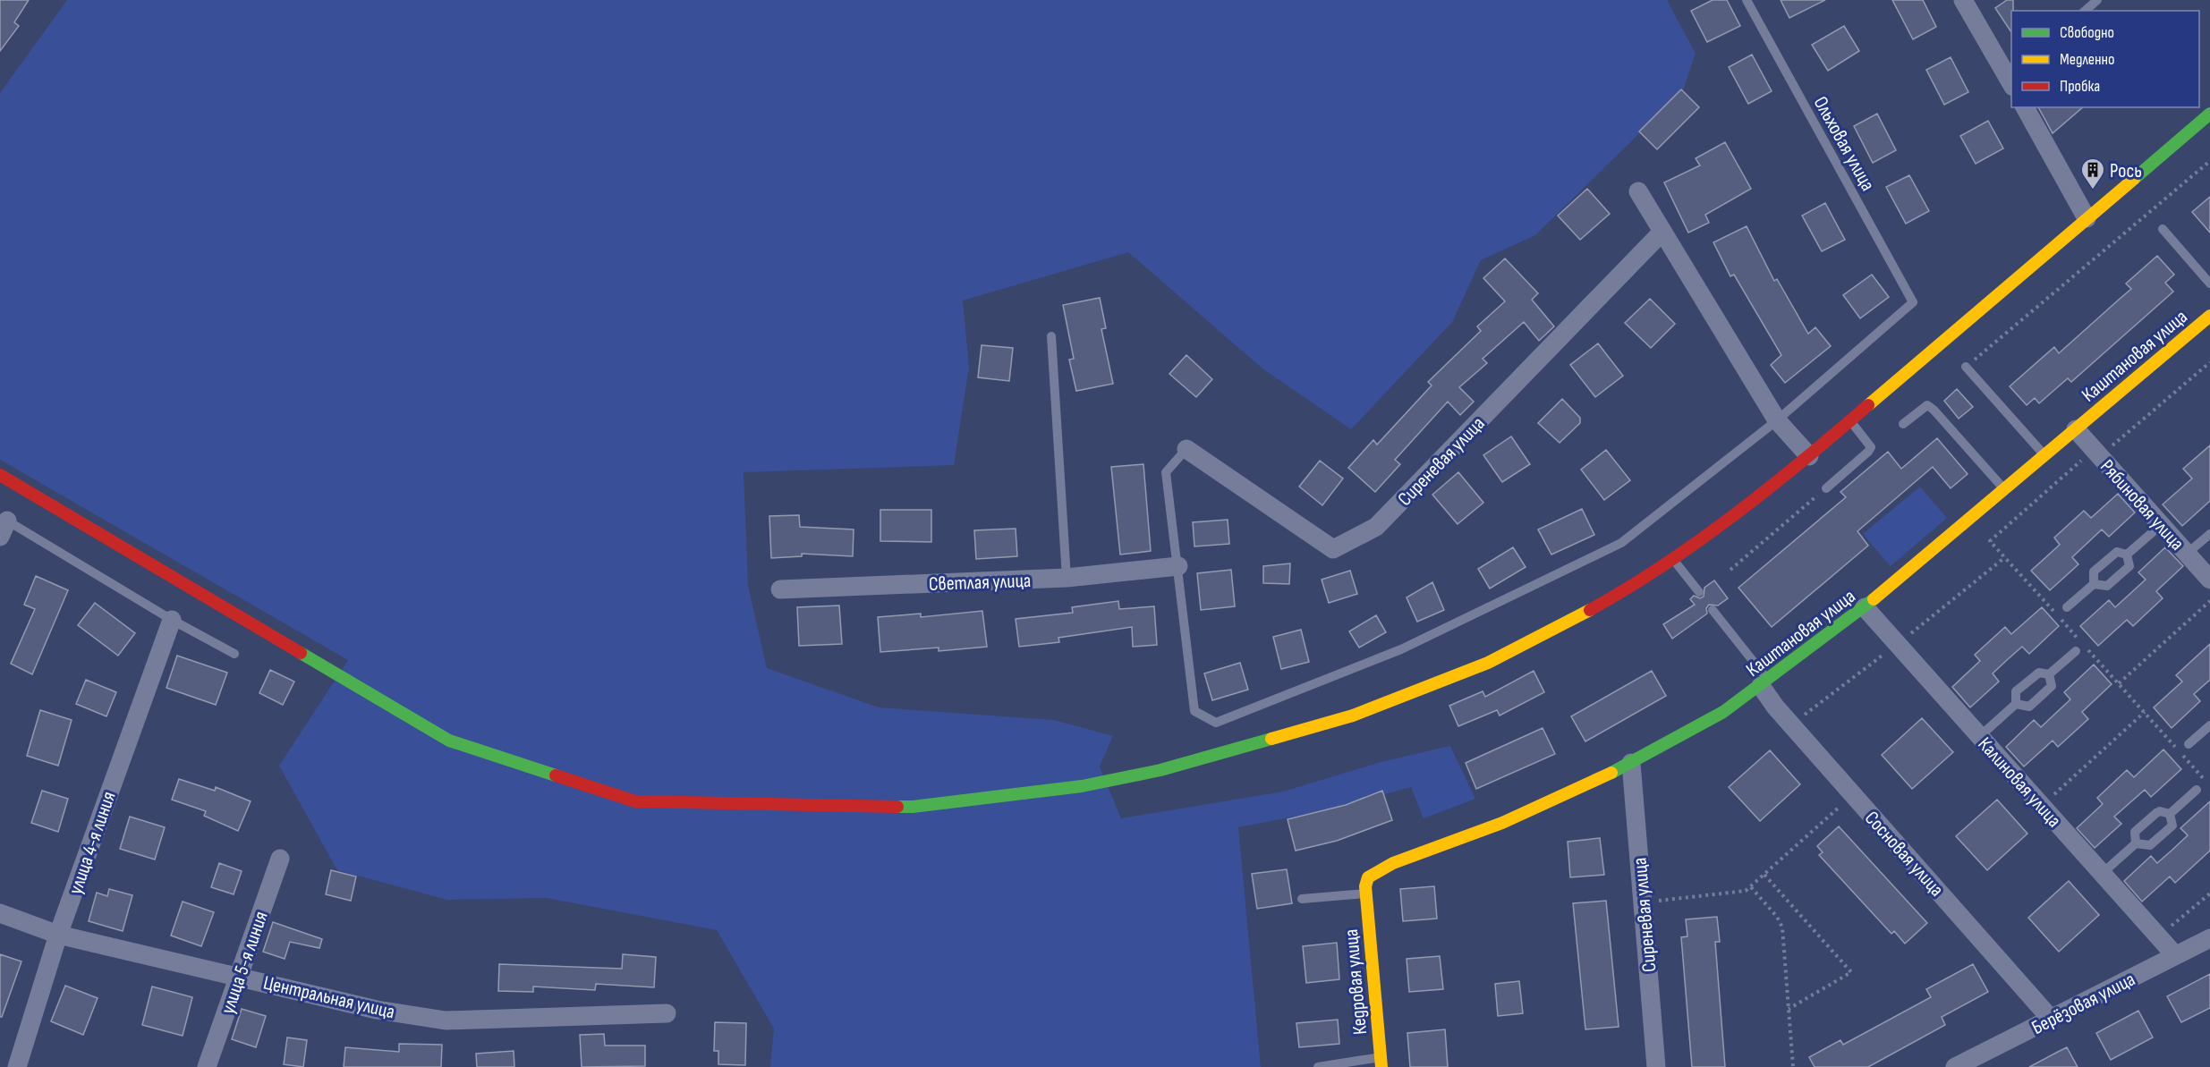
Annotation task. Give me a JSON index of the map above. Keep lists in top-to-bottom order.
{
  "streets": {
    "street": [
      "Каштановая улица",
      "Сиреневая улица",
      "Рябиновая улица",
      "Светлая улица",
      "Калиновая улица",
      "улица 4-я линия",
      "Сосновая улица",
      "улица 5-я линия",
      "Кедровая улица",
      "Центральная улица",
      "Берёзовая улица"
    ],
    "lane": ["Ольховая улица"]
  },
  "crossings": [
    ["Каштановая улица", "Сиреневая улица"],
    ["Каштановая улица", "Рябиновая улица"],
    ["Каштановая улица", "Калиновая улица"],
    ["Каштановая улица", "Сосновая улица"],
    ["Каштановая улица", "Кедровая улица"],
    ["Калиновая улица", "Берёзовая улица"],
    ["улица 4-я линия", "Центральная улица"],
    ["Сосновая улица", "Берёзовая улица"],
    ["улица 5-я линия", "Центральная улица"]
  ],
  "places": {
    "building": ["Рось"]
  },
  "legend": ["Свободно", "Медленно", "Пробка"]
}
